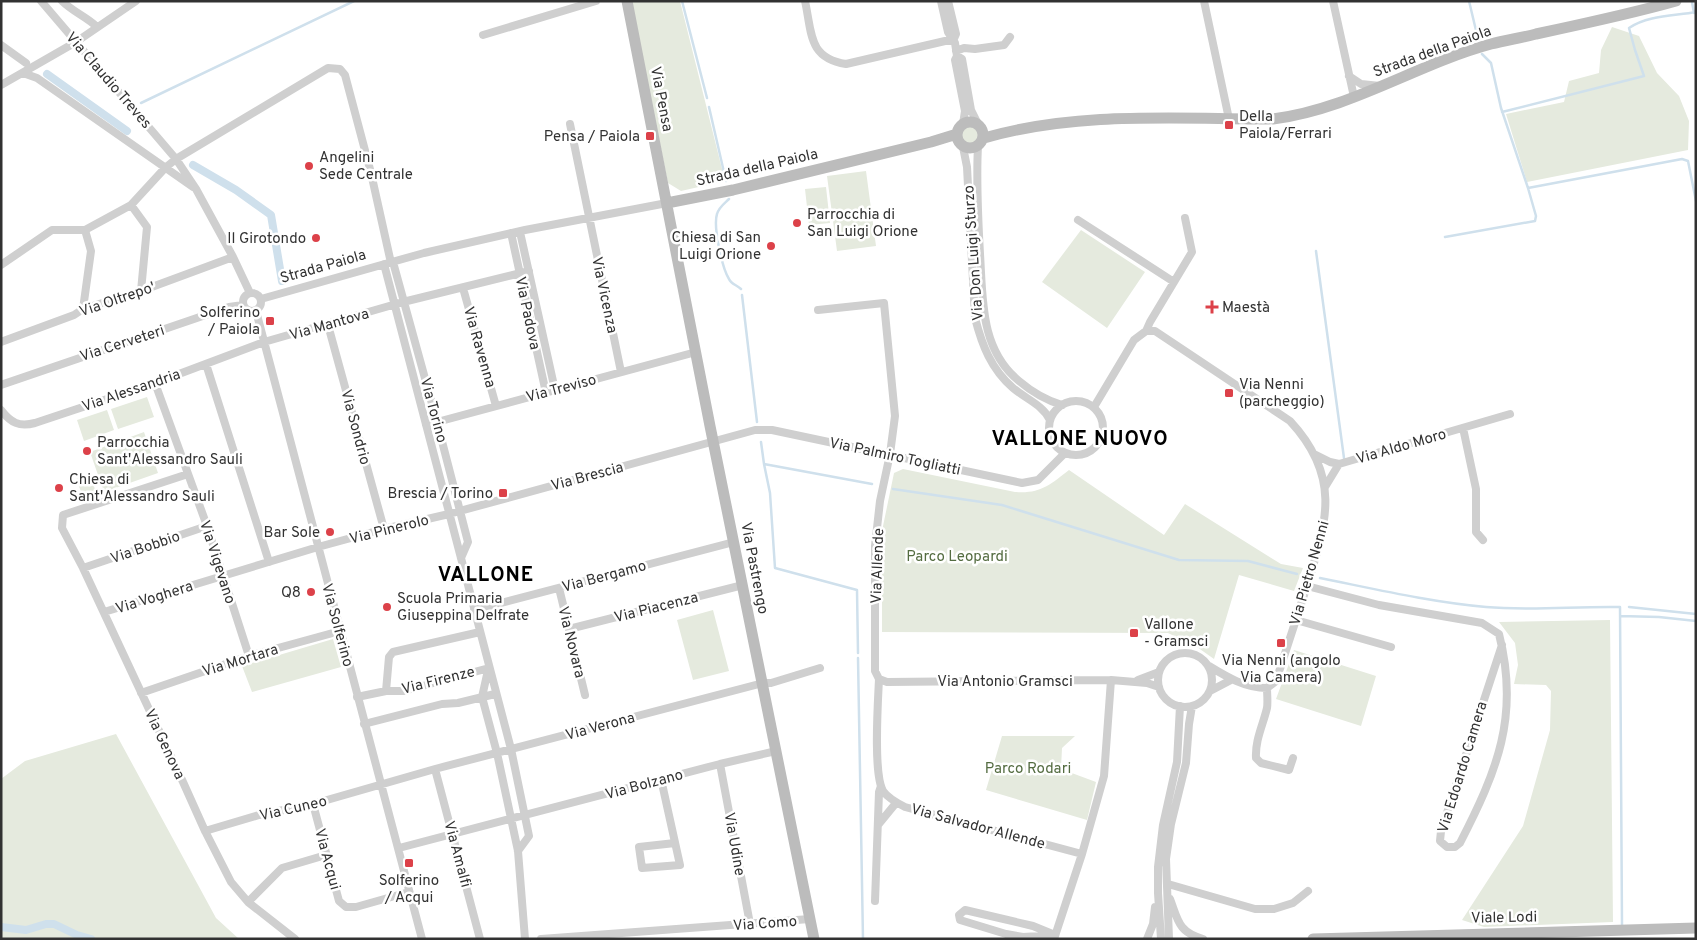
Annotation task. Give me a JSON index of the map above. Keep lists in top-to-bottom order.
{
  "streets": {
    "street": [
      "Strada della Paiola",
      "Via Claudio Treves",
      "Via Pensa",
      "Via Don Luigi Sturzo",
      "Strada Paiola",
      "Via Vicenza",
      "Via Oltrepo'",
      "Via Padova",
      "Via Mantova",
      "Via Cerveteri",
      "Via Ravenna",
      "Via Treviso",
      "Via Alessandria",
      "Via Torino",
      "Via Sondrio",
      "Via Aldo Moro",
      "Via Palmiro Togliatti",
      "Via Brescia",
      "Via Pinerolo",
      "Via Bobbio",
      "Via Vigevano",
      "Via Allende",
      "Via Pastrengo",
      "Via Pietro Nenni",
      "Via Bergamo",
      "Via Voghera",
      "Via Piacenza",
      "Via Solferino",
      "Via Novara",
      "Via Mortara",
      "Via Firenze",
      "Via Antonio Gramsci",
      "Via Verona",
      "Via Genova",
      "Via Edoardo Camera",
      "Via Bolzano",
      "Via Cuneo",
      "Via Salvador Allende",
      "Via Udine",
      "Via Amalfi",
      "Via Acqui",
      "Viale Lodi",
      "Via Como"
    ]
  },
  "crossings": [
    ["Strada della Paiola", "Via Pensa"],
    ["Strada della Paiola", "Via Don Luigi Sturzo"],
    ["Strada della Paiola", "Strada Paiola"],
    ["Strada della Paiola", "Via Vicenza"],
    ["Strada della Paiola", "Via Padova"],
    ["Strada della Paiola", "Via Torino"],
    ["Strada della Paiola", "Via Pastrengo"],
    ["Via Claudio Treves", "Strada Paiola"],
    ["Via Claudio Treves", "Via Oltrepo'"],
    ["Via Claudio Treves", "Via Cerveteri"],
    ["Via Claudio Treves", "Via Solferino"],
    ["Via Pensa", "Via Pastrengo"],
    ["Via Don Luigi Sturzo", "Via Palmiro Togliatti"],
    ["Strada Paiola", "Via Cerveteri"],
    ["Strada Paiola", "Via Torino"],
    ["Strada Paiola", "Via Solferino"],
    ["Via Vicenza", "Via Treviso"],
    ["Via Padova", "Via Treviso"],
    ["Via Mantova", "Via Alessandria"],
    ["Via Mantova", "Via Torino"],
    ["Via Mantova", "Via Sondrio"],
    ["Via Mantova", "Via Solferino"],
    ["Via Cerveteri", "Via Solferino"],
    ["Via Ravenna", "Via Treviso"],
    ["Via Treviso", "Via Torino"],
    ["Via Treviso", "Via Pastrengo"],
    ["Via Alessandria", "Via Vigevano"],
    ["Via Alessandria", "Via Solferino"],
    ["Via Torino", "Via Brescia"],
    ["Via Torino", "Via Pinerolo"],
    ["Via Torino", "Via Bergamo"],
    ["Via Torino", "Via Firenze"],
    ["Via Torino", "Via Verona"],
    ["Via Torino", "Via Bolzano"],
    ["Via Sondrio", "Via Pinerolo"],
    ["Via Aldo Moro", "Via Pietro Nenni"],
    ["Via Palmiro Togliatti", "Via Brescia"],
    ["Via Palmiro Togliatti", "Via Allende"],
    ["Via Palmiro Togliatti", "Via Pastrengo"],
    ["Via Brescia", "Via Pinerolo"],
    ["Via Brescia", "Via Pastrengo"],
    ["Via Pinerolo", "Via Voghera"],
    ["Via Pinerolo", "Via Solferino"],
    ["Via Bobbio", "Via Vigevano"],
    ["Via Bobbio", "Via Genova"],
    ["Via Vigevano", "Via Voghera"],
    ["Via Vigevano", "Via Mortara"],
    ["Via Vigevano", "Via Genova"],
    ["Via Allende", "Via Antonio Gramsci"],
    ["Via Pastrengo", "Via Bergamo"],
    ["Via Pastrengo", "Via Piacenza"],
    ["Via Pastrengo", "Via Verona"],
    ["Via Pastrengo", "Via Bolzano"],
    ["Via Pastrengo", "Via Como"],
    ["Via Bergamo", "Via Novara"],
    ["Via Voghera", "Via Solferino"],
    ["Via Voghera", "Via Genova"],
    ["Via Piacenza", "Via Novara"],
    ["Via Solferino", "Via Mortara"],
    ["Via Solferino", "Via Firenze"],
    ["Via Solferino", "Via Verona"],
    ["Via Solferino", "Via Bolzano"],
    ["Via Solferino", "Via Cuneo"],
    ["Via Solferino", "Via Acqui"],
    ["Via Mortara", "Via Genova"],
    ["Via Verona", "Via Cuneo"],
    ["Via Verona", "Via Amalfi"],
    ["Via Genova", "Via Cuneo"],
    ["Via Bolzano", "Via Udine"],
    ["Via Bolzano", "Via Amalfi"],
    ["Via Cuneo", "Via Acqui"],
    ["Via Udine", "Via Como"]
  ],
  "districts": ["VALLONE NUOVO", "VALLONE"],
  "parks": ["Parco Leopardi", "Parco Rodari"],
  "places": {
    "transit": [
      "Della Paiola/Ferrari",
      "Pensa / Paiola",
      "Solferino / Paiola",
      "Via Nenni (parcheggio)",
      "Brescia / Torino",
      "Vallone - Gramsci",
      "Via Nenni (angolo Via Camera)",
      "Solferino / Acqui"
    ],
    "other": [
      "Angelini Sede Centrale",
      "Parrocchia di San Luigi Orione",
      "Il Girotondo",
      "Chiesa di San Luigi Orione",
      "Parrocchia Sant'Alessandro Sauli",
      "Chiesa di Sant'Alessandro Sauli",
      "Bar Sole",
      "Q8",
      "Scuola Primaria Giuseppina Delfrate"
    ],
    "health": ["Maestà"]
  }
}
